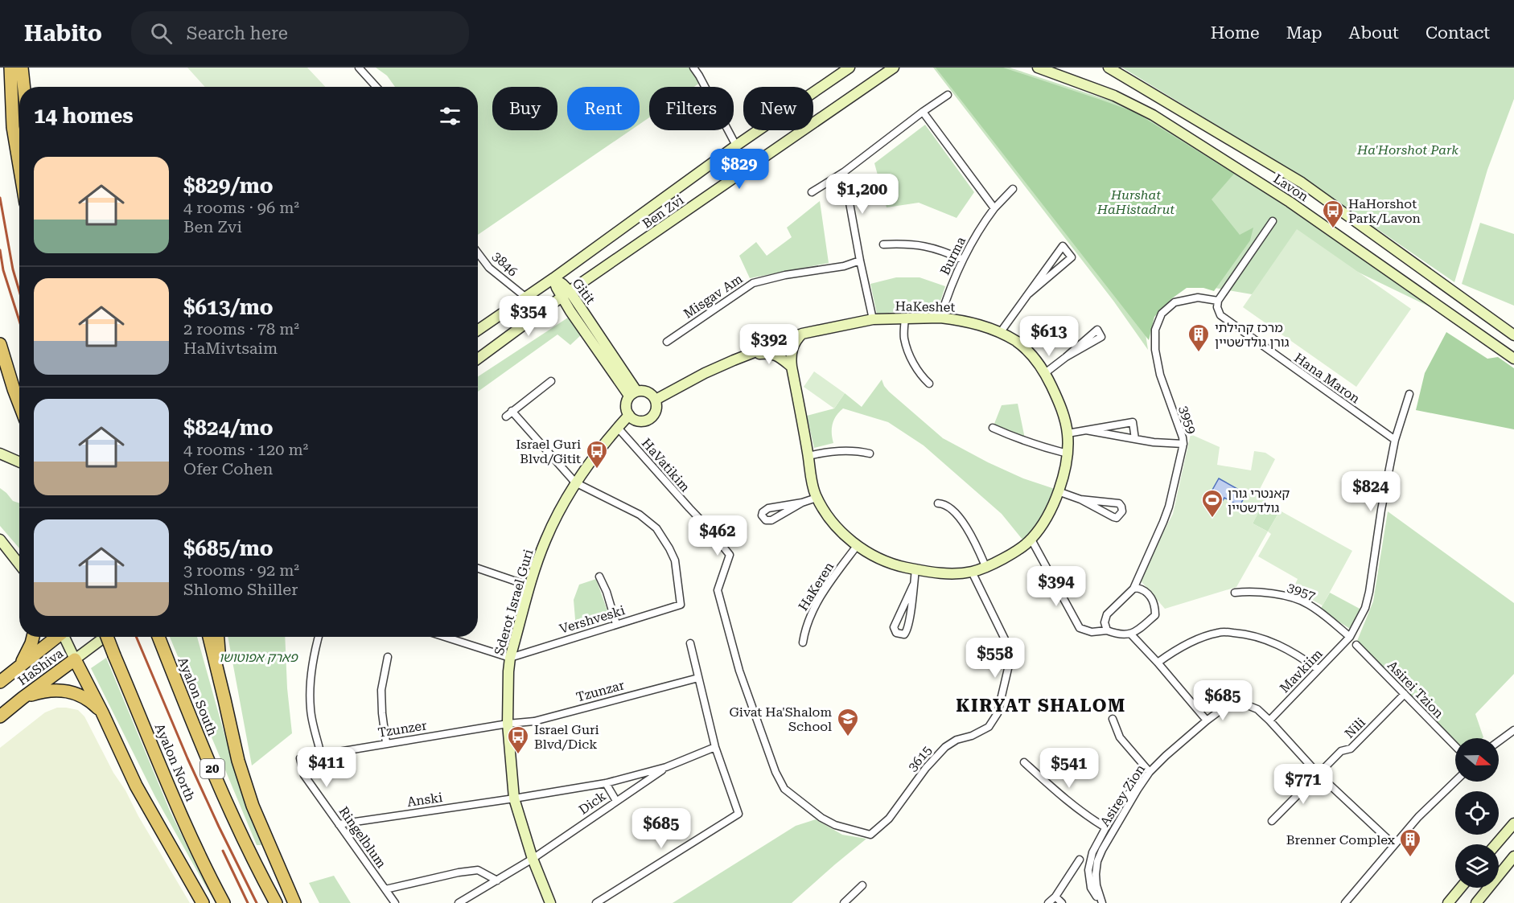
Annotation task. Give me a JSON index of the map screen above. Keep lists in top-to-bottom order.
{
  "streets": {
    "highway": [
      "HaShiva",
      "Ayalon South",
      "Ayalon North",
      "20"
    ],
    "main road": [
      "Lavon",
      "Ben Zvi",
      "Gitit",
      "HaKeshet",
      "Sderot Israel Guri"
    ],
    "street": [
      "Burma",
      "3846",
      "Misgav Am",
      "Hana Maron",
      "3959",
      "HaVatikim",
      "HaKeren",
      "3957",
      "Vershveski",
      "Mavkiim",
      "Asirei Tzion",
      "Tzunzar",
      "Nili",
      "Tzunzer",
      "3615",
      "Asirey Zion",
      "Anski",
      "Dick",
      "Ringelblum"
    ]
  },
  "crossings": [
    ["Ben Zvi", "3846"],
    ["Ben Zvi", "Gitit"],
    ["Burma", "HaKeshet"],
    ["Gitit", "HaKeshet"],
    ["Gitit", "Sderot Israel Guri"],
    ["HaKeshet", "HaKeren"],
    ["HaKeshet", "Sderot Israel Guri"],
    ["HaKeshet", "3615"],
    ["Hana Maron", "3959"],
    ["Hana Maron", "Mavkiim"],
    ["HaVatikim", "Sderot Israel Guri"],
    ["HaVatikim", "3615"],
    ["3957", "Mavkiim"],
    ["Sderot Israel Guri", "Vershveski"],
    ["Sderot Israel Guri", "Tzunzar"],
    ["Sderot Israel Guri", "Tzunzer"],
    ["Sderot Israel Guri", "Anski"],
    ["Sderot Israel Guri", "Dick"],
    ["Mavkiim", "Asirey Zion"],
    ["Asirei Tzion", "Nili"],
    ["Tzunzar", "Tzunzer"],
    ["Nili", "Asirey Zion"],
    ["Tzunzer", "Ringelblum"],
    ["Anski", "Dick"],
    ["Anski", "Ringelblum"]
  ],
  "districts": ["KIRYAT SHALOM"],
  "parks": ["Ha'Horshot Park", "Hurshat HaHistadrut", "פארק אפוטושו"],
  "places": {
    "bus stop": ["HaHorshot Park/Lavon", "Israel Guri Blvd/Gitit", "Israel Guri Blvd/Dick"],
    "building": ["מרכז קהילתי גורן גולדשטיין", "Brenner Complex"],
    "sports": ["קאנטרי גורן גולדשטיין"],
    "school or university": ["Givat Ha'Shalom School"]
  },
  "north": "right",
  "page": {
    "header": "Habito",
    "search": "Search here",
    "nav": [
      "Home",
      "Map",
      "About",
      "Contact"
    ],
    "chip": [
      "Buy",
      "Rent",
      "Filters",
      "New"
    ],
    "heading": "14 homes",
    "list": [
      {
        "name": "$829/mo",
        "note": "4 rooms · 96 m² · Ben Zvi"
      },
      {
        "name": "$613/mo",
        "note": "2 rooms · 78 m² · HaMivtsaim"
      },
      {
        "name": "$824/mo",
        "note": "4 rooms · 120 m² · Ofer Cohen"
      },
      {
        "name": "$685/mo",
        "note": "3 rooms · 92 m² · Shlomo Shiller"
      }
    ],
    "price": [
      "$829",
      "$1,200",
      "$354",
      "$613",
      "$392",
      "$824",
      "$462",
      "$394",
      "$558",
      "$685",
      "$411",
      "$541",
      "$771",
      "$685"
    ]
  }
}
